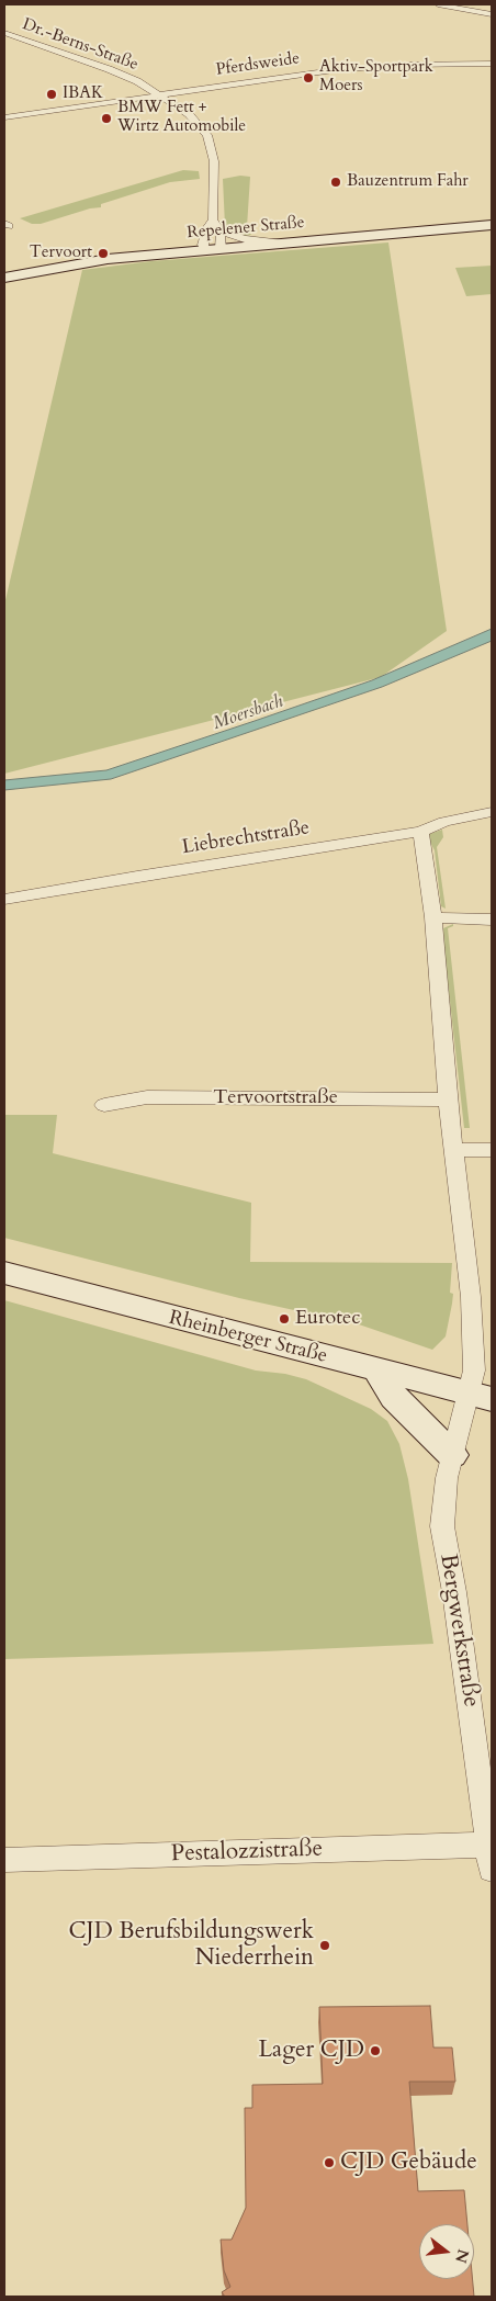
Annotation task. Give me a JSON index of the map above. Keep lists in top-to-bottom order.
{
  "streets": {
    "main road": ["Repelener Straße", "Rheinberger Straße"],
    "street": [
      "Dr.-Berns-Straße",
      "Pferdsweide",
      "Liebrechtstraße",
      "Tervoortstraße",
      "Bergwerkstraße",
      "Pestalozzistraße"
    ]
  },
  "crossings": [
    ["Dr.-Berns-Straße", "Pferdsweide"],
    ["Dr.-Berns-Straße", "Repelener Straße"],
    ["Rheinberger Straße", "Bergwerkstraße"],
    ["Bergwerkstraße", "Pestalozzistraße"]
  ],
  "water": ["Moersbach"],
  "places": [
    "Aktiv-Sportpark Moers",
    "IBAK",
    "BMW Fett + Wirtz Automobile",
    "Bauzentrum Fahr",
    "Tervoort",
    "Eurotec",
    "CJD Berufsbildungswerk Niederrhein",
    "Lager CJD",
    "CJD Gebäude"
  ],
  "north": "right"
}
